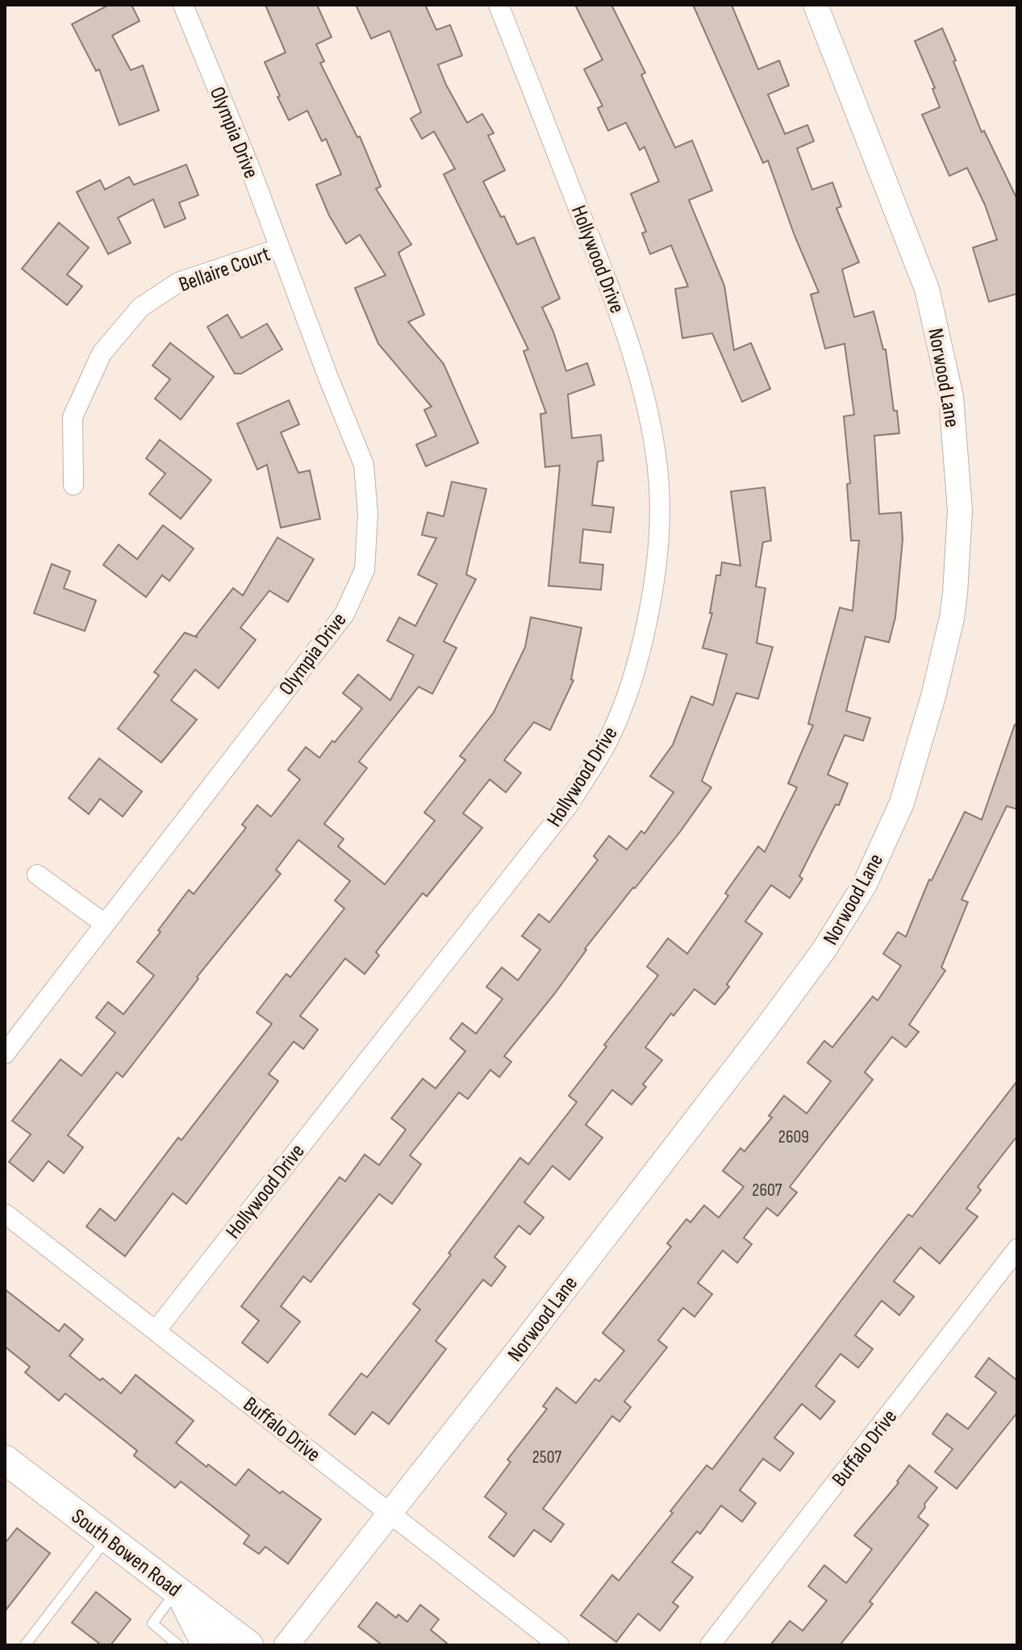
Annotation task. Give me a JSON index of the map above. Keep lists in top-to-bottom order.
{
  "streets": {
    "main road": ["South Bowen Road"],
    "street": [
      "Olympia Drive",
      "Hollywood Drive",
      "Bellaire Court",
      "Norwood Lane",
      "Buffalo Drive"
    ]
  },
  "crossings": [
    ["Olympia Drive", "Bellaire Court"],
    ["Hollywood Drive", "Buffalo Drive"],
    ["Norwood Lane", "Buffalo Drive"]
  ],
  "house_numbers": ["2609", "2607", "2507"]
}
